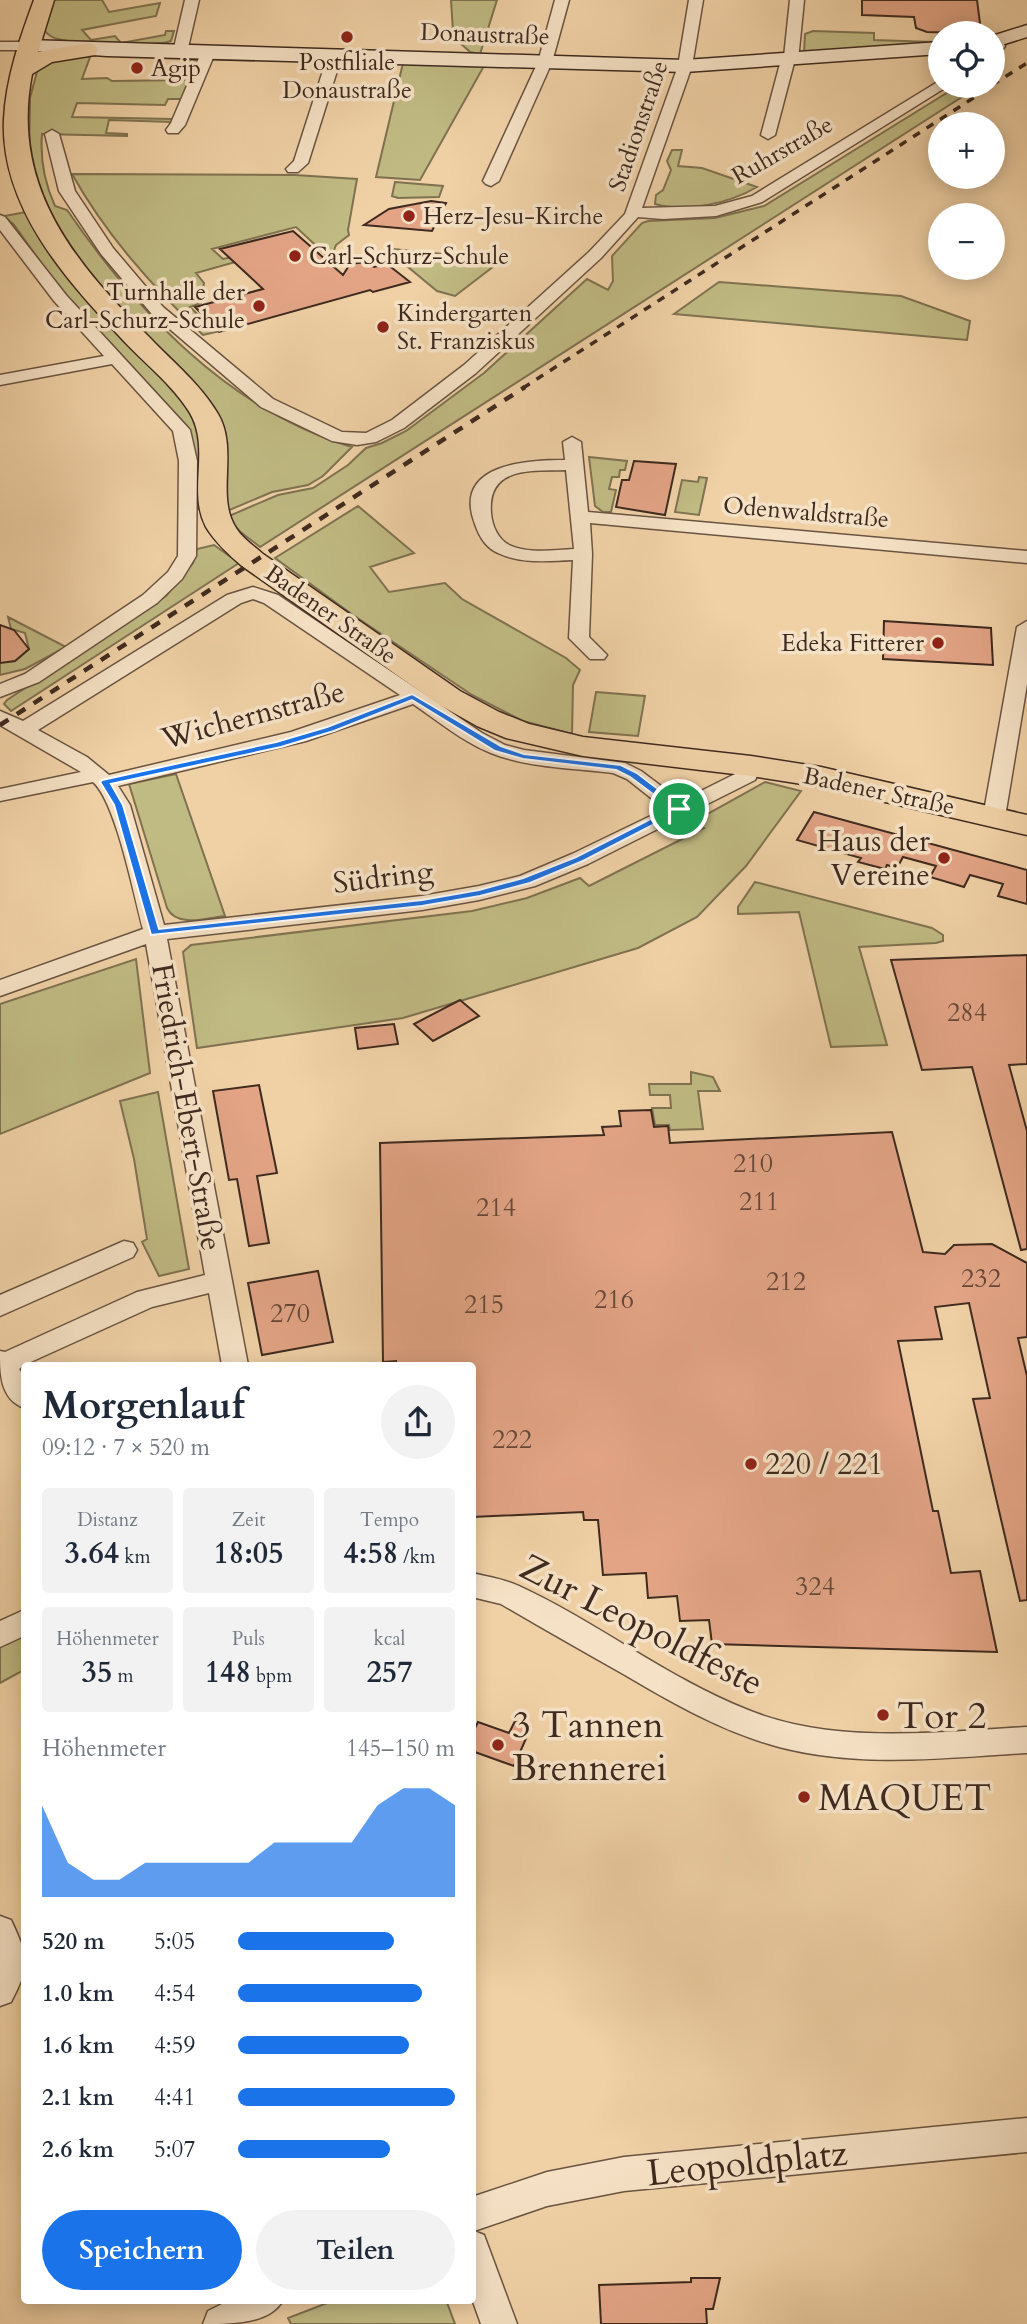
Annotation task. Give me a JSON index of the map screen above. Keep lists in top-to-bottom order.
{
  "streets": {
    "main road": ["Badener Straße"],
    "street": [
      "Donaustraße",
      "Stadionstraße",
      "Ruhrstraße",
      "Odenwaldstraße",
      "Wichernstraße",
      "Südring",
      "Friedrich-Ebert-Straße",
      "Zur Leopoldfeste",
      "Leopoldplatz"
    ]
  },
  "crossings": [
    ["Donaustraße", "Stadionstraße"],
    ["Stadionstraße", "Ruhrstraße"],
    ["Badener Straße", "Südring"],
    ["Wichernstraße", "Friedrich-Ebert-Straße"],
    ["Südring", "Friedrich-Ebert-Straße"]
  ],
  "places": [
    "Postfiliale Donaustraße",
    "Agip",
    "Herz-Jesu-Kirche",
    "Carl-Schurz-Schule",
    "Turnhalle der Carl-Schurz-Schule",
    "Kindergarten St. Franziskus",
    "Edeka Fitterer",
    "Haus der Vereine",
    "220 / 221",
    "Tor 2",
    "3 Tannen Brennerei",
    "MAQUET"
  ],
  "house_numbers": [
    "284",
    "210",
    "211",
    "214",
    "232",
    "212",
    "216",
    "215",
    "270",
    "222",
    "324"
  ],
  "page": {
    "map_buttons": ["+", "−"],
    "heading": ["Morgenlauf", "09:12 · 7 × 520 m"],
    "stats": [
      ["Distanz", "3.64 km"],
      ["Zeit", "18:05"],
      ["Tempo", "4:58 /km"],
      ["Höhenmeter", "35 m"],
      ["Puls", "148 bpm"],
      ["kcal", "257"]
    ],
    "chart": ["Höhenmeter", "145–150 m"],
    "list": [
      {
        "name": "520 m",
        "note": "5:05"
      },
      {
        "name": "1.0 km",
        "note": "4:54"
      },
      {
        "name": "1.6 km",
        "note": "4:59"
      },
      {
        "name": "2.1 km",
        "note": "4:41"
      },
      {
        "name": "2.6 km",
        "note": "5:07"
      }
    ],
    "buttons": ["Speichern", "Teilen"]
  }
}
